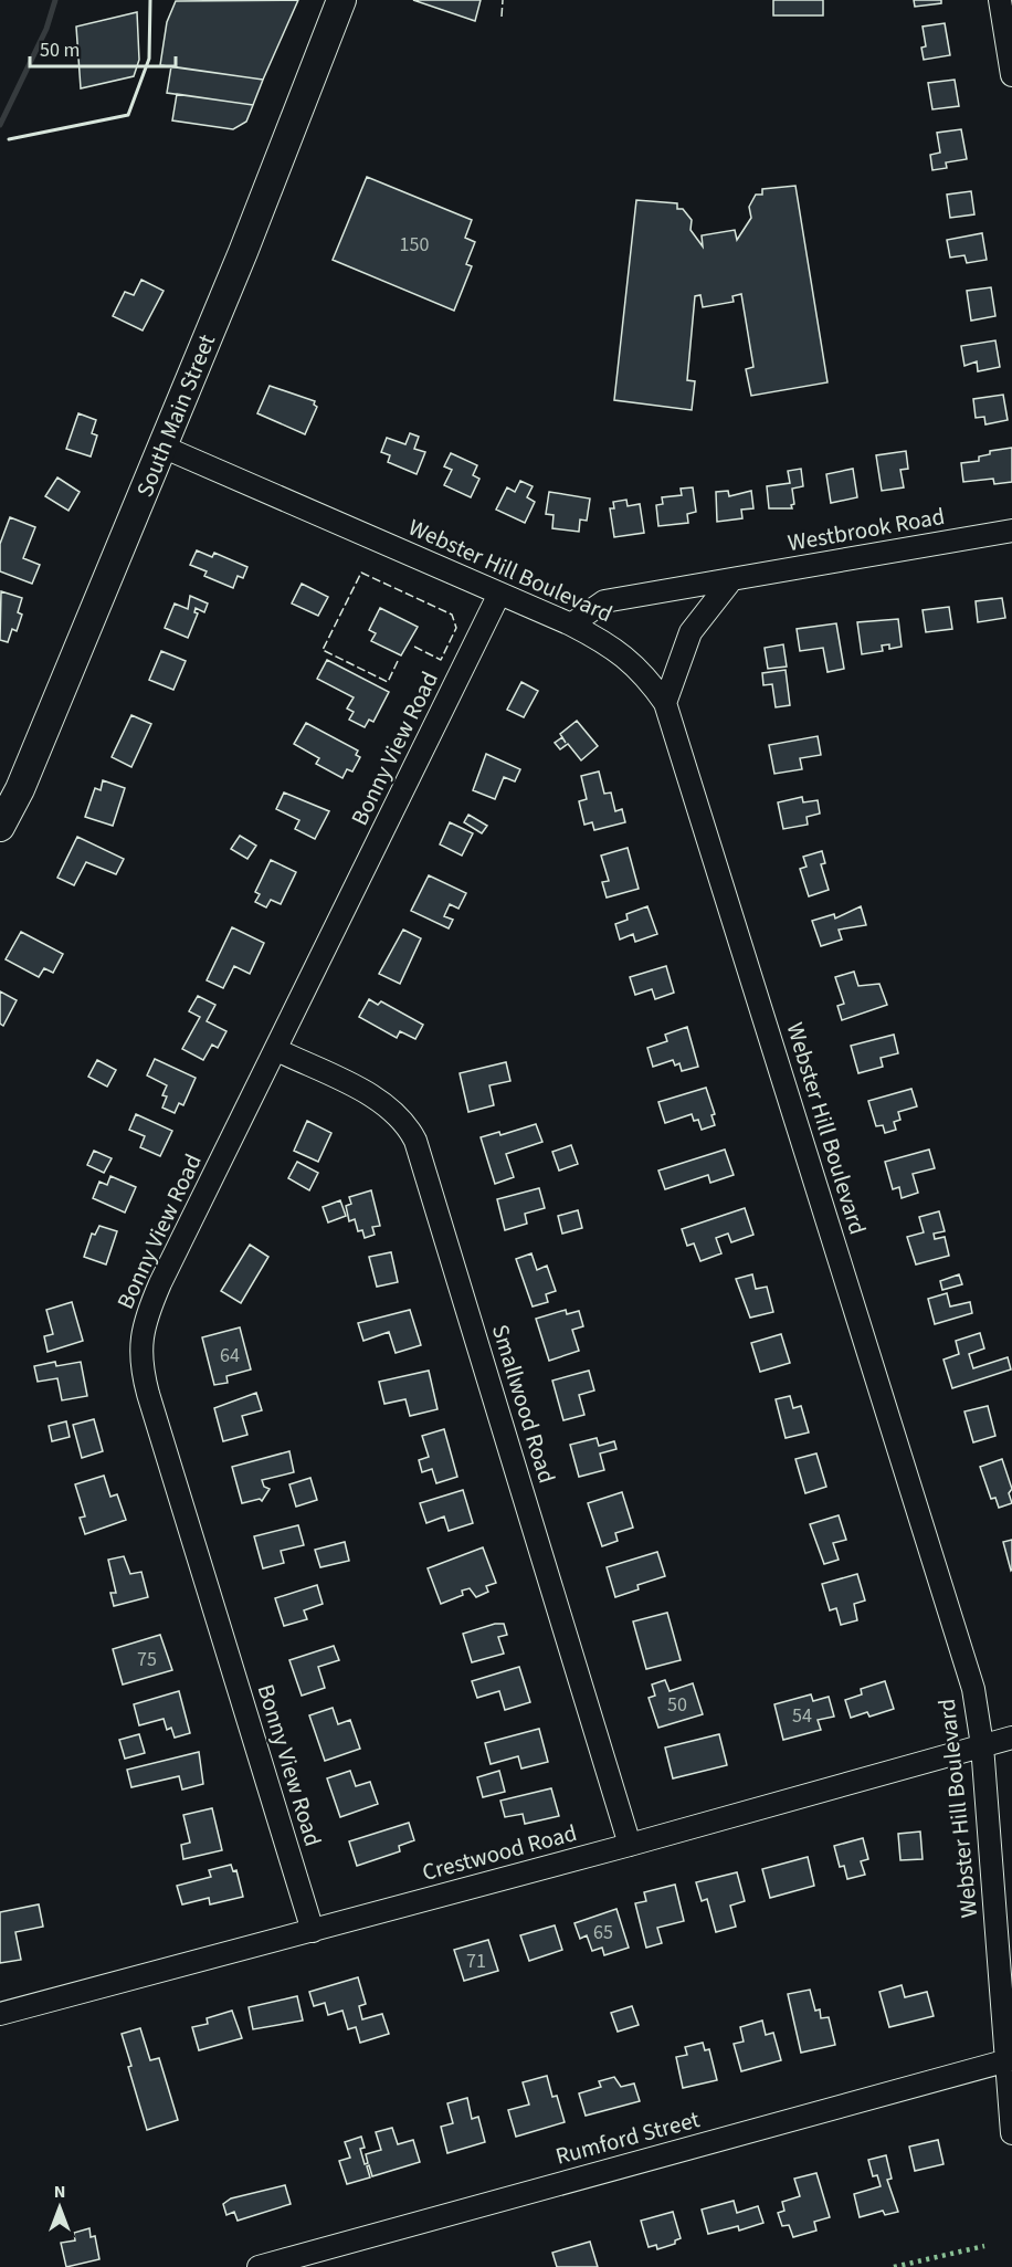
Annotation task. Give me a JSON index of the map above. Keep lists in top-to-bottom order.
{
  "streets": {
    "main road": ["South Main Street"],
    "street": [
      "Westbrook Road",
      "Webster Hill Boulevard",
      "Bonny View Road",
      "Smallwood Road",
      "Crestwood Road",
      "Rumford Street"
    ]
  },
  "crossings": [
    ["South Main Street", "Webster Hill Boulevard"],
    ["Westbrook Road", "Webster Hill Boulevard"],
    ["Webster Hill Boulevard", "Bonny View Road"],
    ["Webster Hill Boulevard", "Crestwood Road"],
    ["Webster Hill Boulevard", "Rumford Street"],
    ["Bonny View Road", "Smallwood Road"],
    ["Bonny View Road", "Crestwood Road"],
    ["Smallwood Road", "Crestwood Road"]
  ],
  "house_numbers": [
    "150",
    "64",
    "75",
    "50",
    "54",
    "65",
    "71"
  ],
  "scale_bar": "50 m",
  "north": "top"
}
